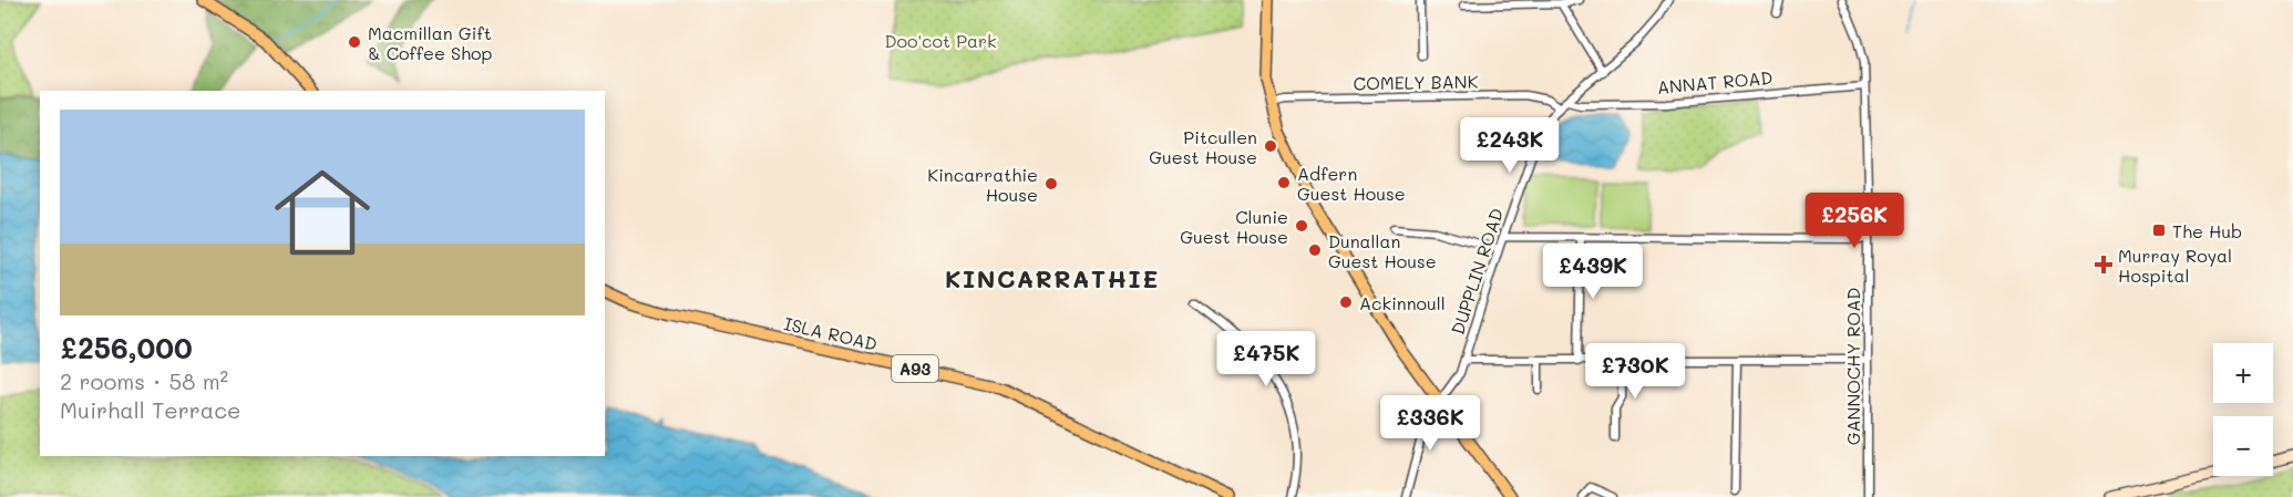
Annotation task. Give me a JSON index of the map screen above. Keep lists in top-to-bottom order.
{
  "streets": {
    "main road": ["ISLA ROAD", "A93"],
    "street": [
      "COMELY BANK",
      "ANNAT ROAD",
      "DUPPLIN ROAD",
      "GANNOCHY ROAD"
    ]
  },
  "crossings": [
    ["COMELY BANK", "DUPPLIN ROAD"],
    ["ANNAT ROAD", "DUPPLIN ROAD"],
    ["ANNAT ROAD", "GANNOCHY ROAD"]
  ],
  "districts": ["KINCARRATHIE"],
  "parks": ["Doo'cot Park"],
  "places": {
    "other": [
      "Macmillan Gift & Coffee Shop",
      "Pitcullen Guest House",
      "Adfern Guest House",
      "Kincarrathie House",
      "Clunie Guest House",
      "Dunallan Guest House",
      "Ackinnoull"
    ],
    "transit": ["The Hub"],
    "health": ["Murray Royal Hospital"]
  },
  "page": {
    "list": [
      {
        "name": "£256,000",
        "note": "2 rooms · 58 m² · Muirhall Terrace"
      }
    ],
    "price": [
      "£243K",
      "£256K",
      "£439K",
      "£475K",
      "£730K",
      "£336K"
    ],
    "map_buttons": ["+", "−"]
  }
}
